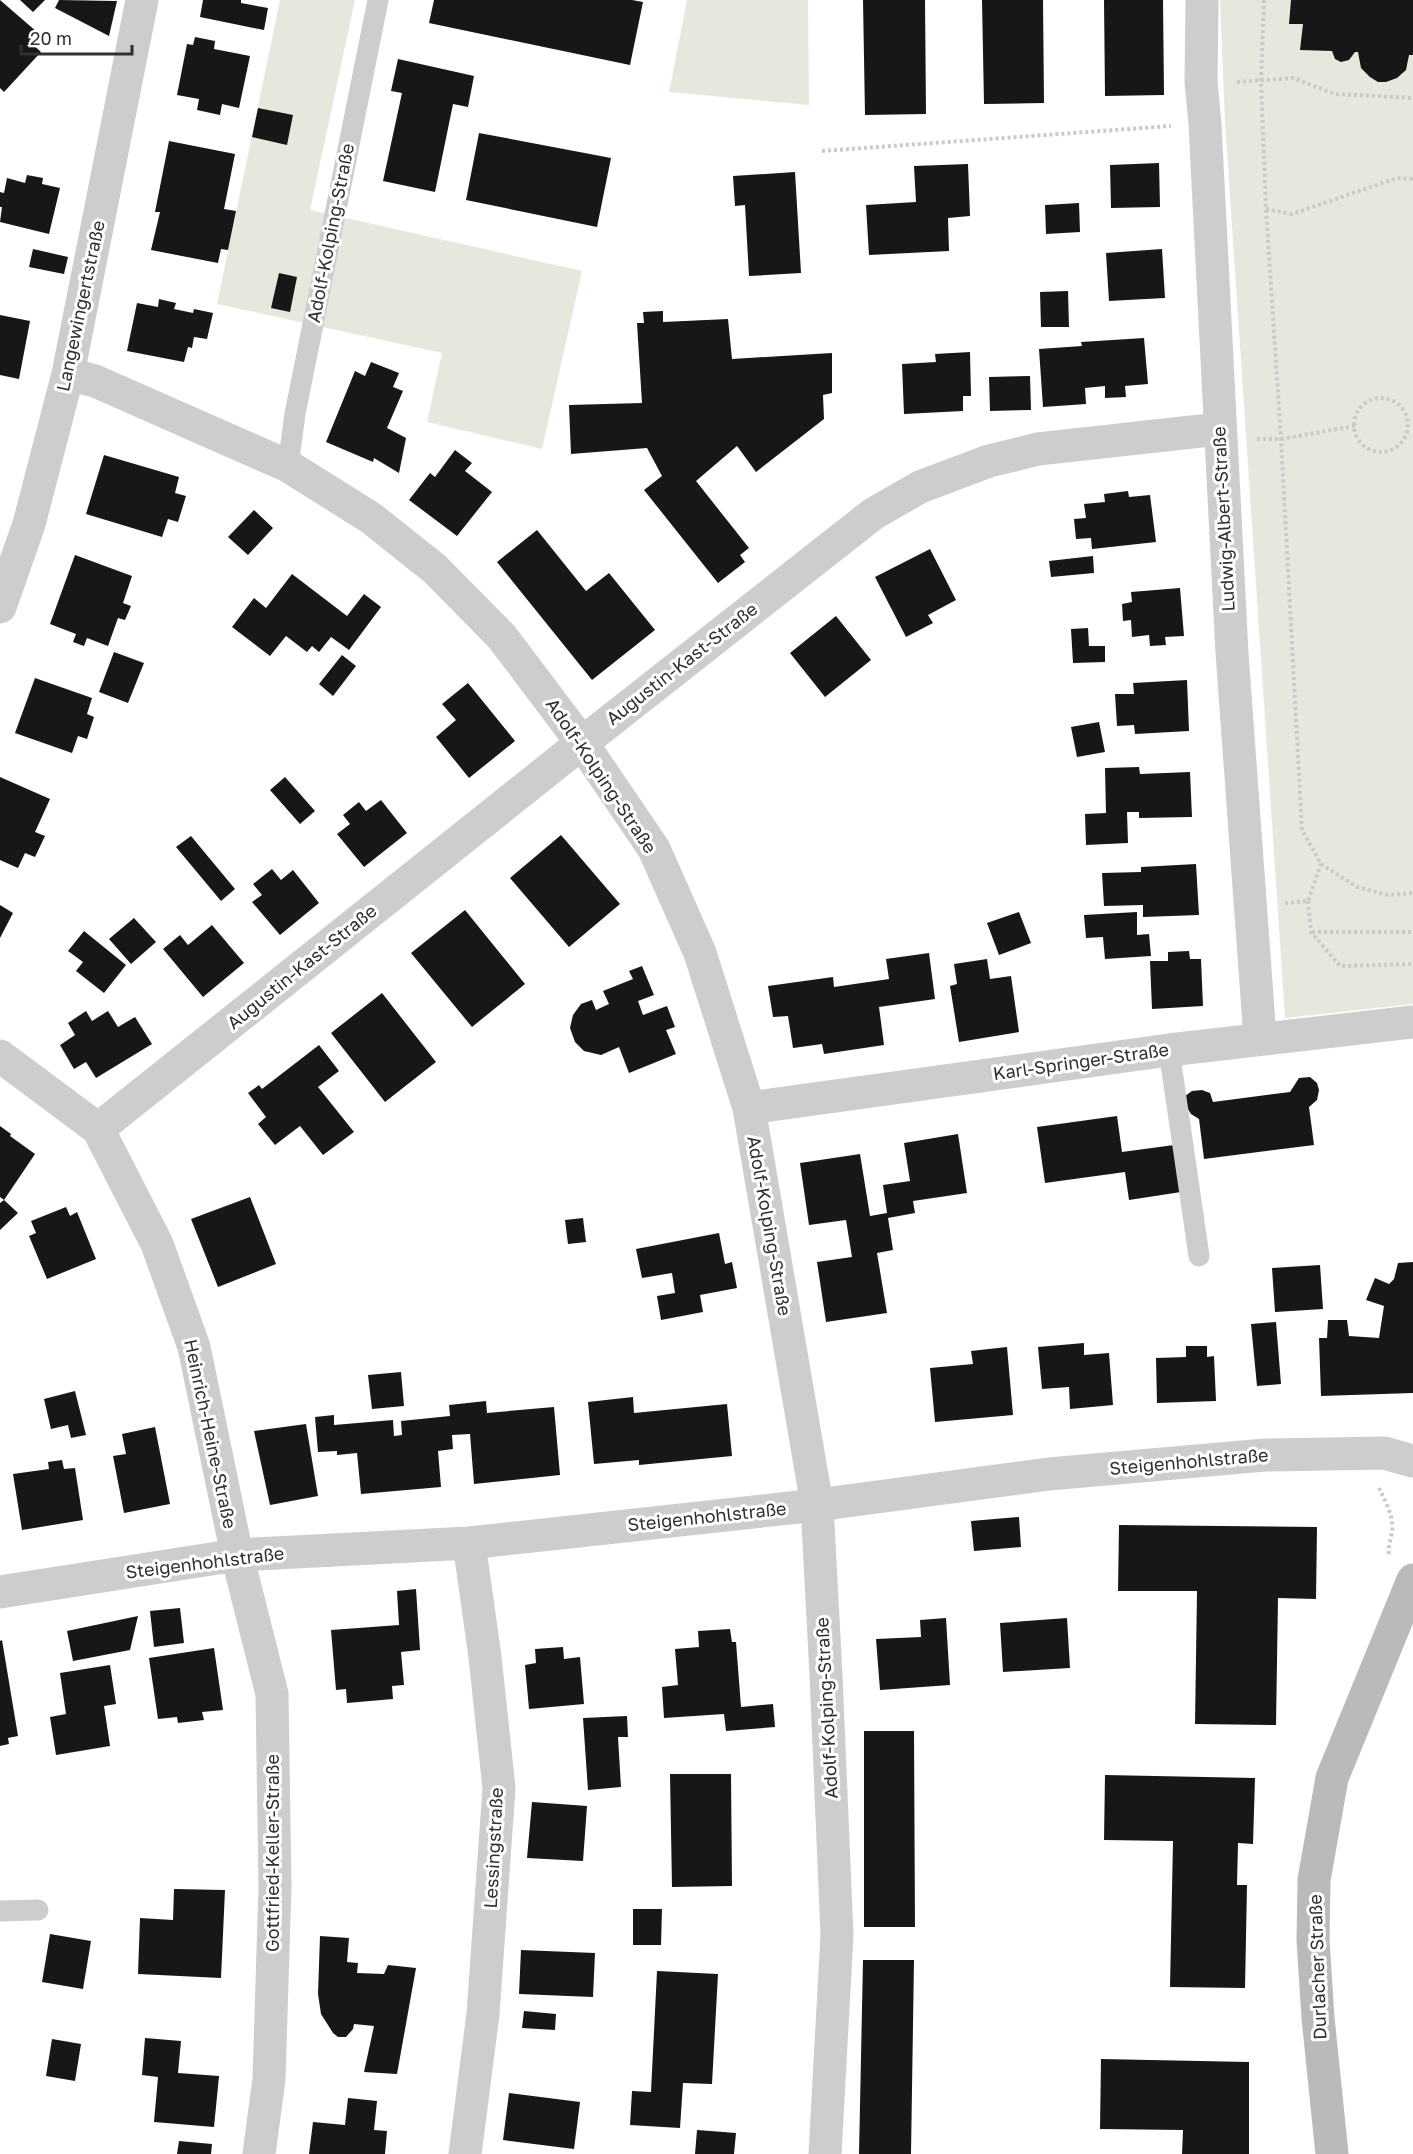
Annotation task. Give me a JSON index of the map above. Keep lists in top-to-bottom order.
{
  "streets": {
    "main road": ["Durlacher Straße"],
    "street": [
      "Adolf-Kolping-Straße",
      "Langewingertstraße",
      "Ludwig-Albert-Straße",
      "Augustin-Kast-Straße",
      "Karl-Springer-Straße",
      "Heinrich-Heine-Straße",
      "Steigenhohlstraße",
      "Lessingstraße",
      "Gottfried-Keller-Straße"
    ]
  },
  "crossings": [
    ["Adolf-Kolping-Straße", "Langewingertstraße"],
    ["Adolf-Kolping-Straße", "Augustin-Kast-Straße"],
    ["Adolf-Kolping-Straße", "Karl-Springer-Straße"],
    ["Adolf-Kolping-Straße", "Steigenhohlstraße"],
    ["Ludwig-Albert-Straße", "Augustin-Kast-Straße"],
    ["Ludwig-Albert-Straße", "Karl-Springer-Straße"],
    ["Augustin-Kast-Straße", "Heinrich-Heine-Straße"],
    ["Heinrich-Heine-Straße", "Steigenhohlstraße"],
    ["Heinrich-Heine-Straße", "Gottfried-Keller-Straße"],
    ["Steigenhohlstraße", "Lessingstraße"],
    ["Steigenhohlstraße", "Gottfried-Keller-Straße"]
  ],
  "scale_bar": "20 m"
}
